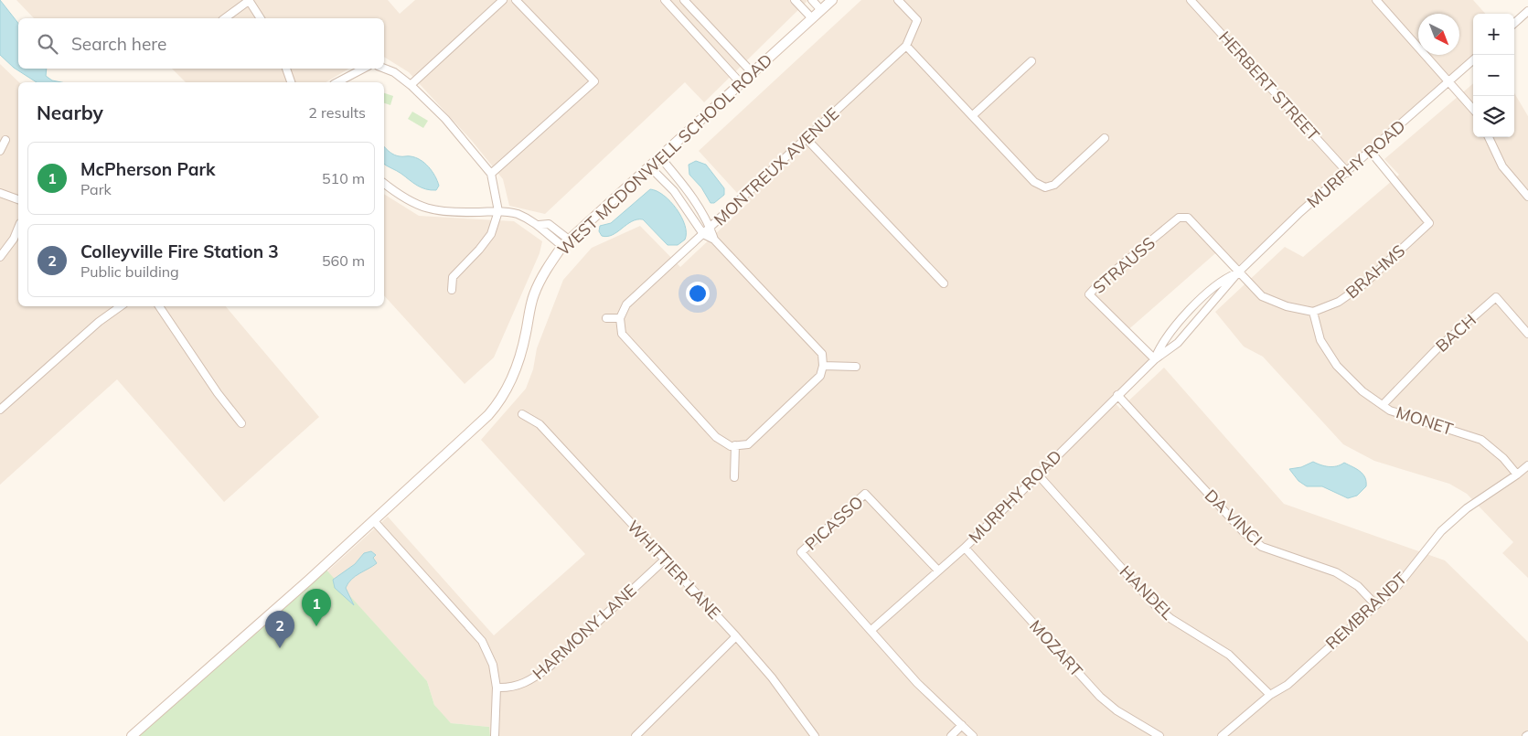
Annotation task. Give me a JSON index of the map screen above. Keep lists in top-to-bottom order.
{
  "streets": {
    "main road": ["WEST MCDONWELL SCHOOL ROAD"],
    "street": [
      "HERBERT STREET",
      "MURPHY ROAD",
      "MONTREUX AVENUE",
      "STRAUSS",
      "BRAHMS",
      "BACH",
      "MONET",
      "DA VINCI",
      "PICASSO",
      "WHITTIER LANE",
      "HANDEL",
      "REMBRANDT",
      "HARMONY LANE",
      "MOZART"
    ]
  },
  "crossings": [
    ["HERBERT STREET", "MURPHY ROAD"],
    ["MURPHY ROAD", "STRAUSS"],
    ["MURPHY ROAD", "BRAHMS"],
    ["MURPHY ROAD", "DA VINCI"],
    ["MURPHY ROAD", "PICASSO"],
    ["MURPHY ROAD", "HANDEL"],
    ["MURPHY ROAD", "MOZART"],
    ["BRAHMS", "MONET"],
    ["BACH", "MONET"],
    ["MONET", "REMBRANDT"],
    ["DA VINCI", "REMBRANDT"],
    ["WHITTIER LANE", "HARMONY LANE"],
    ["HANDEL", "REMBRANDT"]
  ],
  "north": "bottom right",
  "page": {
    "map_buttons": ["+", "−"],
    "search": "Search here",
    "heading": ["Nearby", "2 results"],
    "list": [
      {
        "mark": "1",
        "name": "McPherson Park",
        "note": "Park",
        "value": "510 m"
      },
      {
        "mark": "2",
        "name": "Colleyville Fire Station 3",
        "note": "Public building",
        "value": "560 m"
      }
    ],
    "pins": ["1", "2"]
  }
}
